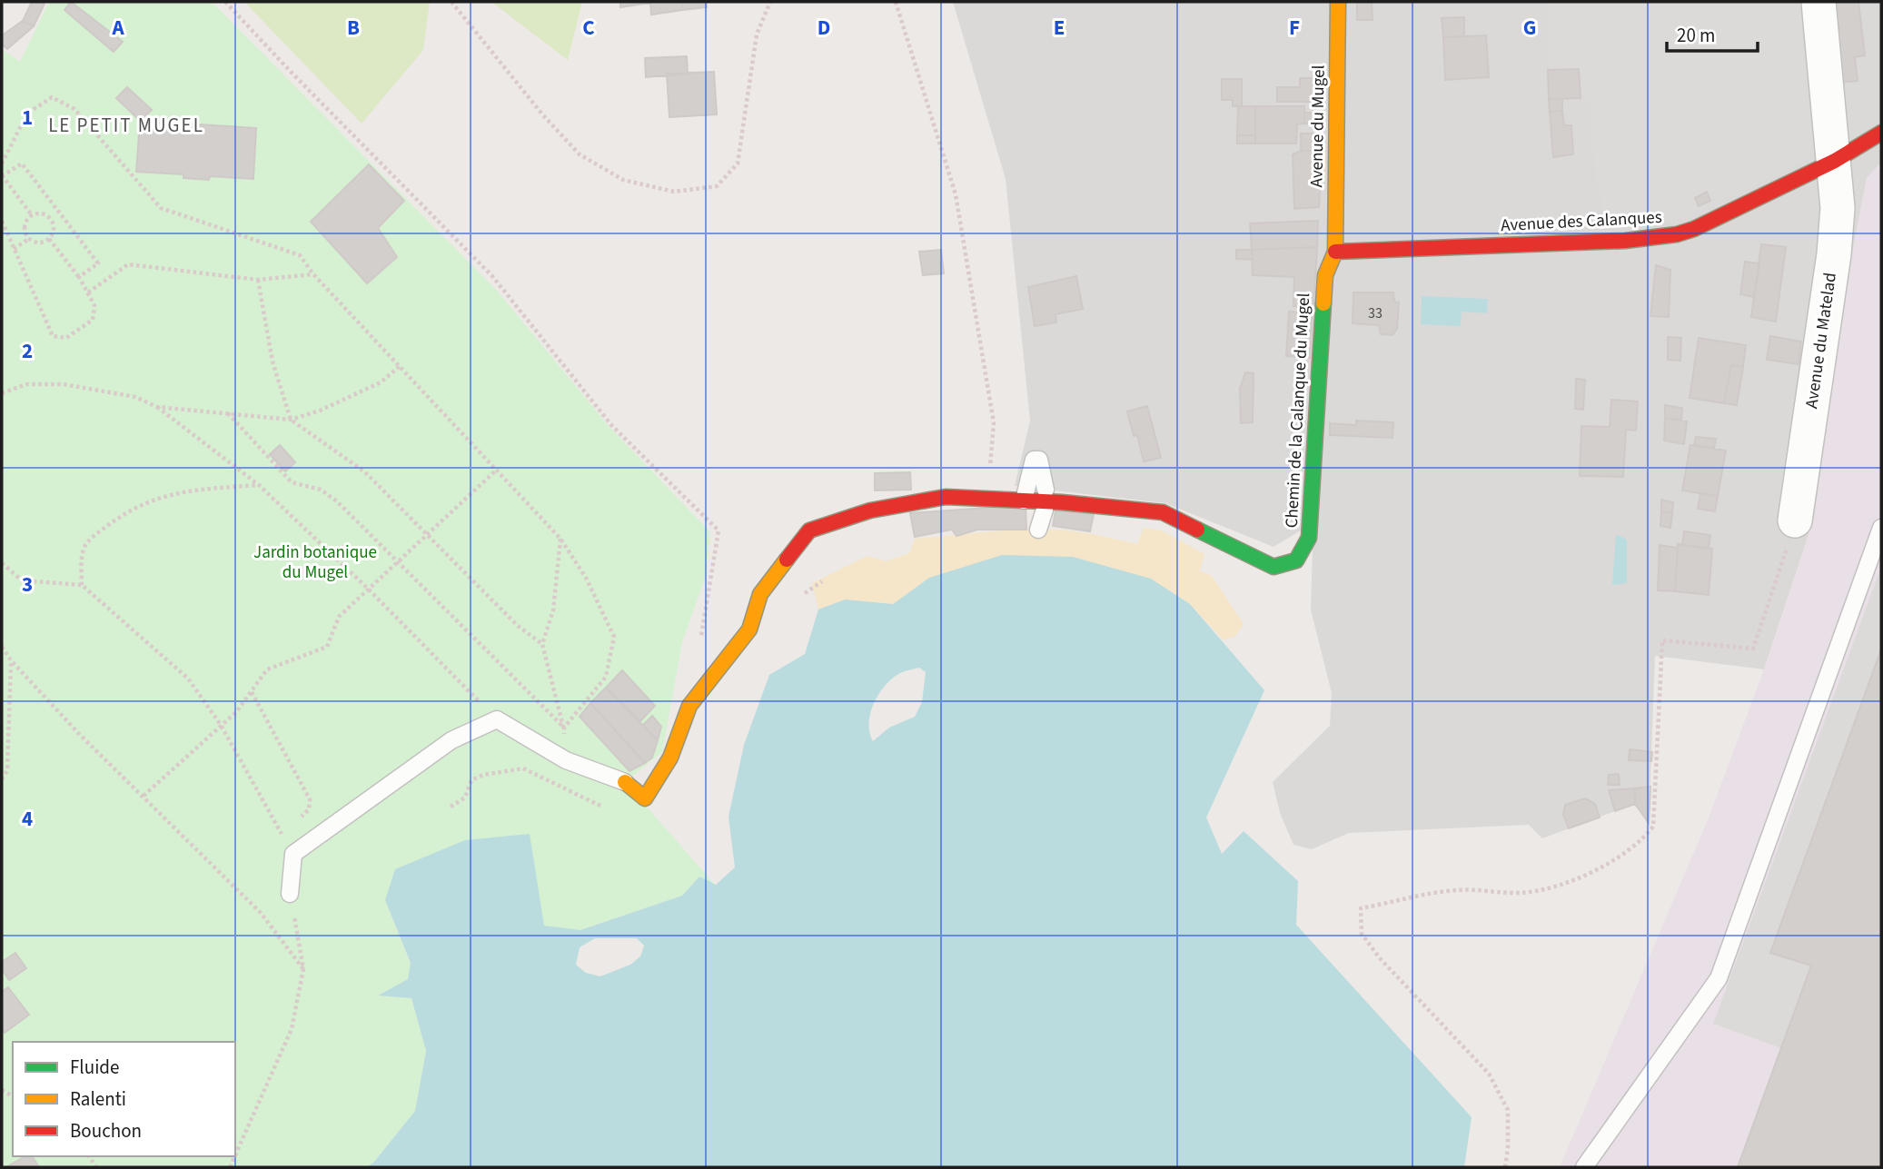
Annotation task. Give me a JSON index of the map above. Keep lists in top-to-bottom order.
{
  "streets": {
    "street": [
      "Avenue du Mugel",
      "Avenue des Calanques",
      "Avenue du Matelad",
      "Chemin de la Calanque du Mugel"
    ]
  },
  "crossings": [
    ["Avenue du Mugel", "Avenue des Calanques"],
    ["Avenue du Mugel", "Chemin de la Calanque du Mugel"],
    ["Avenue des Calanques", "Avenue du Matelad"],
    ["Avenue des Calanques", "Chemin de la Calanque du Mugel"]
  ],
  "districts": ["LE PETIT MUGEL"],
  "parks": ["Jardin botanique du Mugel"],
  "house_numbers": ["33"],
  "legend": ["Fluide", "Ralenti", "Bouchon"],
  "scale_bar": "20 m",
  "grid": {
    "columns": [
      "A",
      "B",
      "C",
      "D",
      "E",
      "F",
      "G"
    ],
    "rows": [
      "1",
      "2",
      "3",
      "4"
    ]
  }
}
